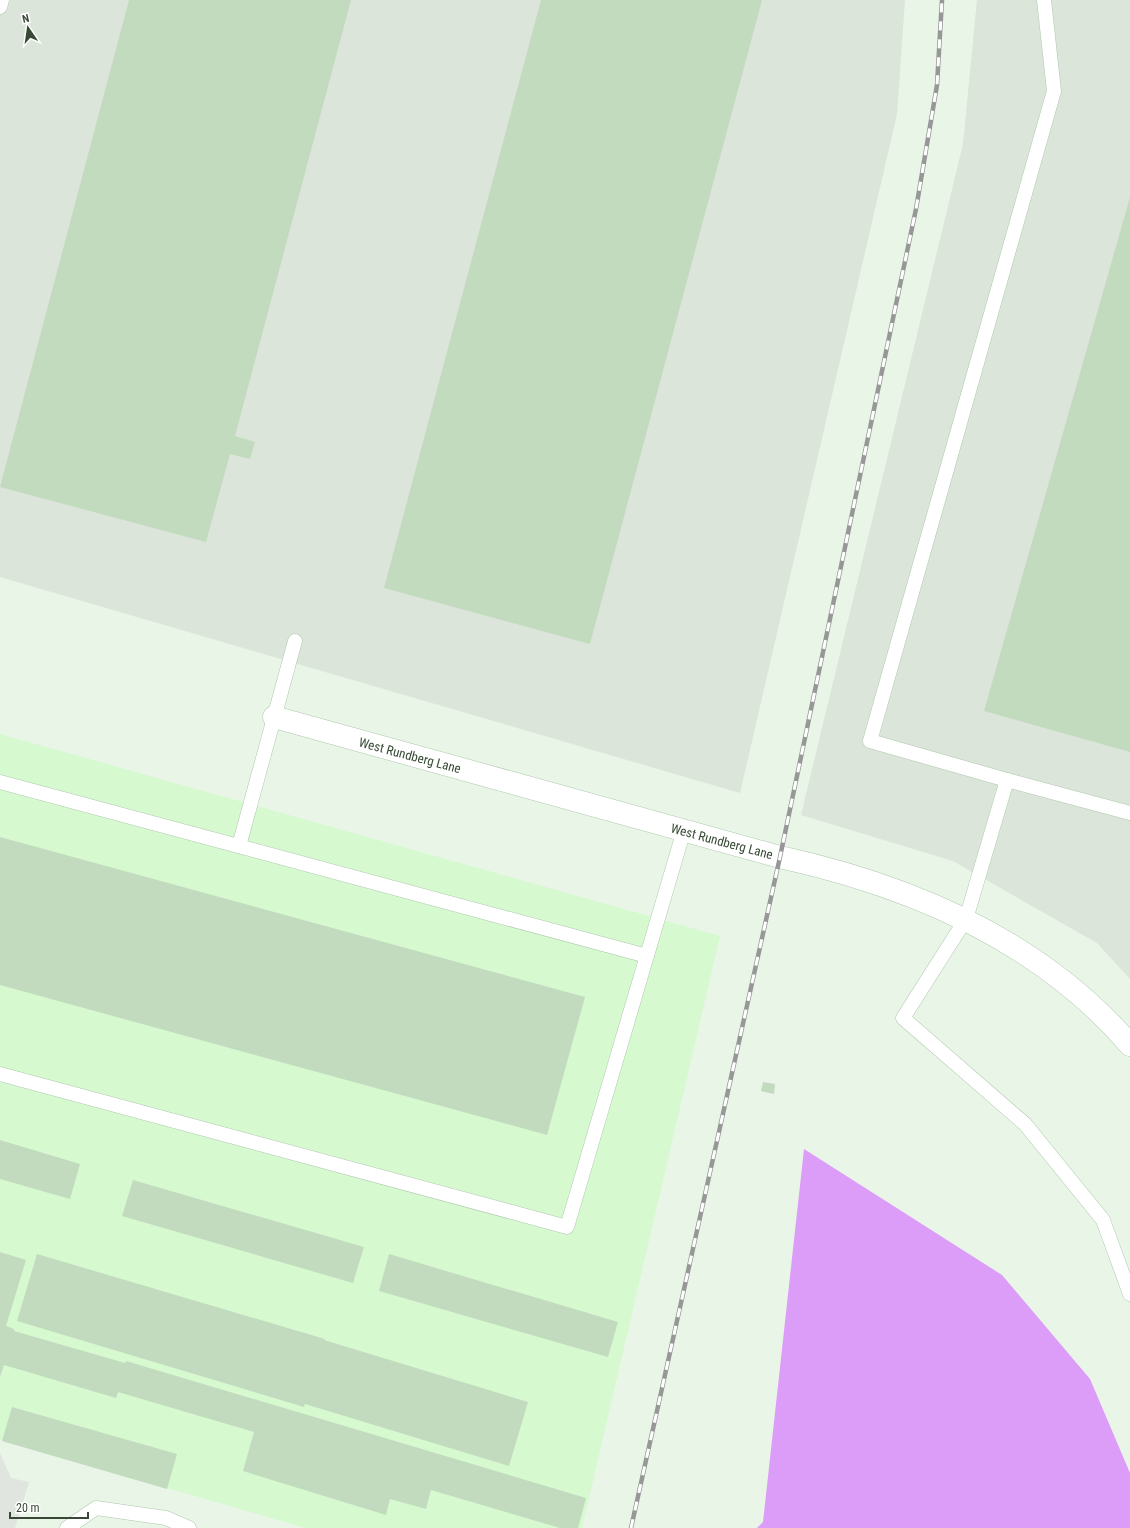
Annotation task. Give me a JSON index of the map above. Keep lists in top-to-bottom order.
{
  "streets": {
    "street": ["West Rundberg Lane"]
  },
  "scale_bar": "20 m",
  "north": "top"
}
